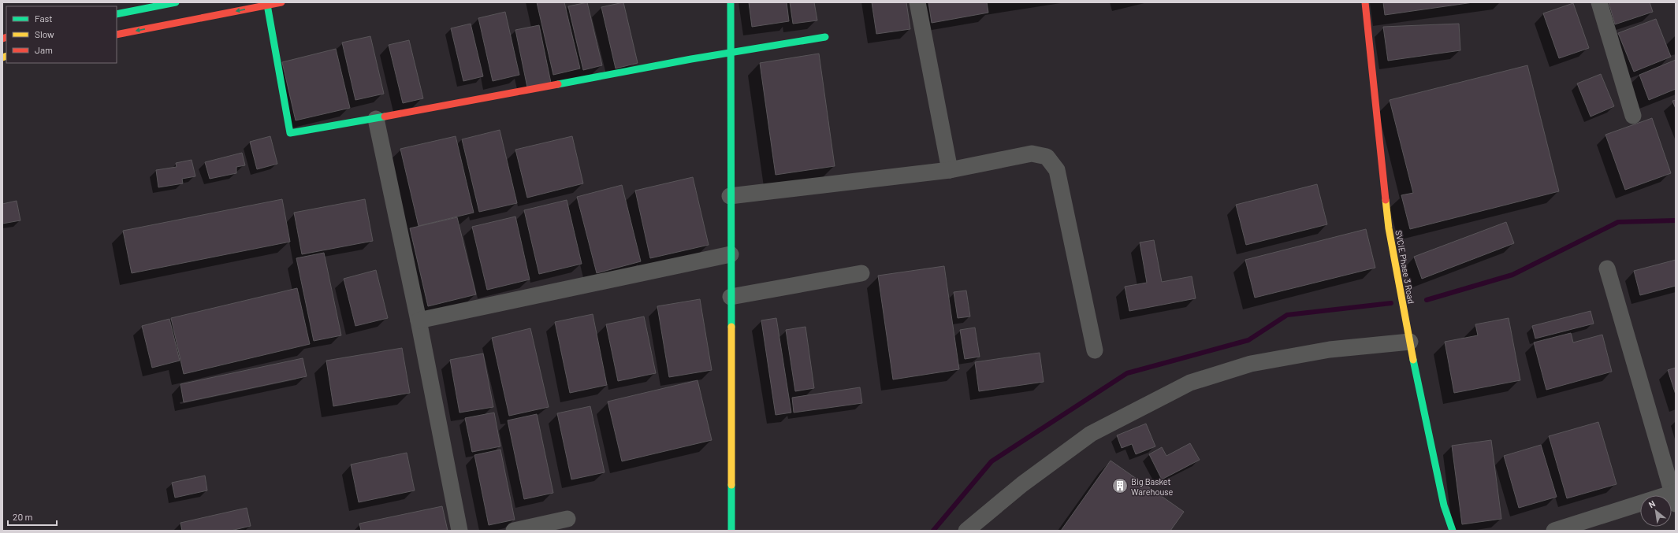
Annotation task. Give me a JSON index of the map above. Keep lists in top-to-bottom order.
{
  "streets": {
    "street": ["SVCIE Phase 3 Road"]
  },
  "places": {
    "building": ["Big Basket Warehouse"]
  },
  "legend": ["Fast", "Slow", "Jam"],
  "scale_bar": "20 m",
  "north": "top left"
}
